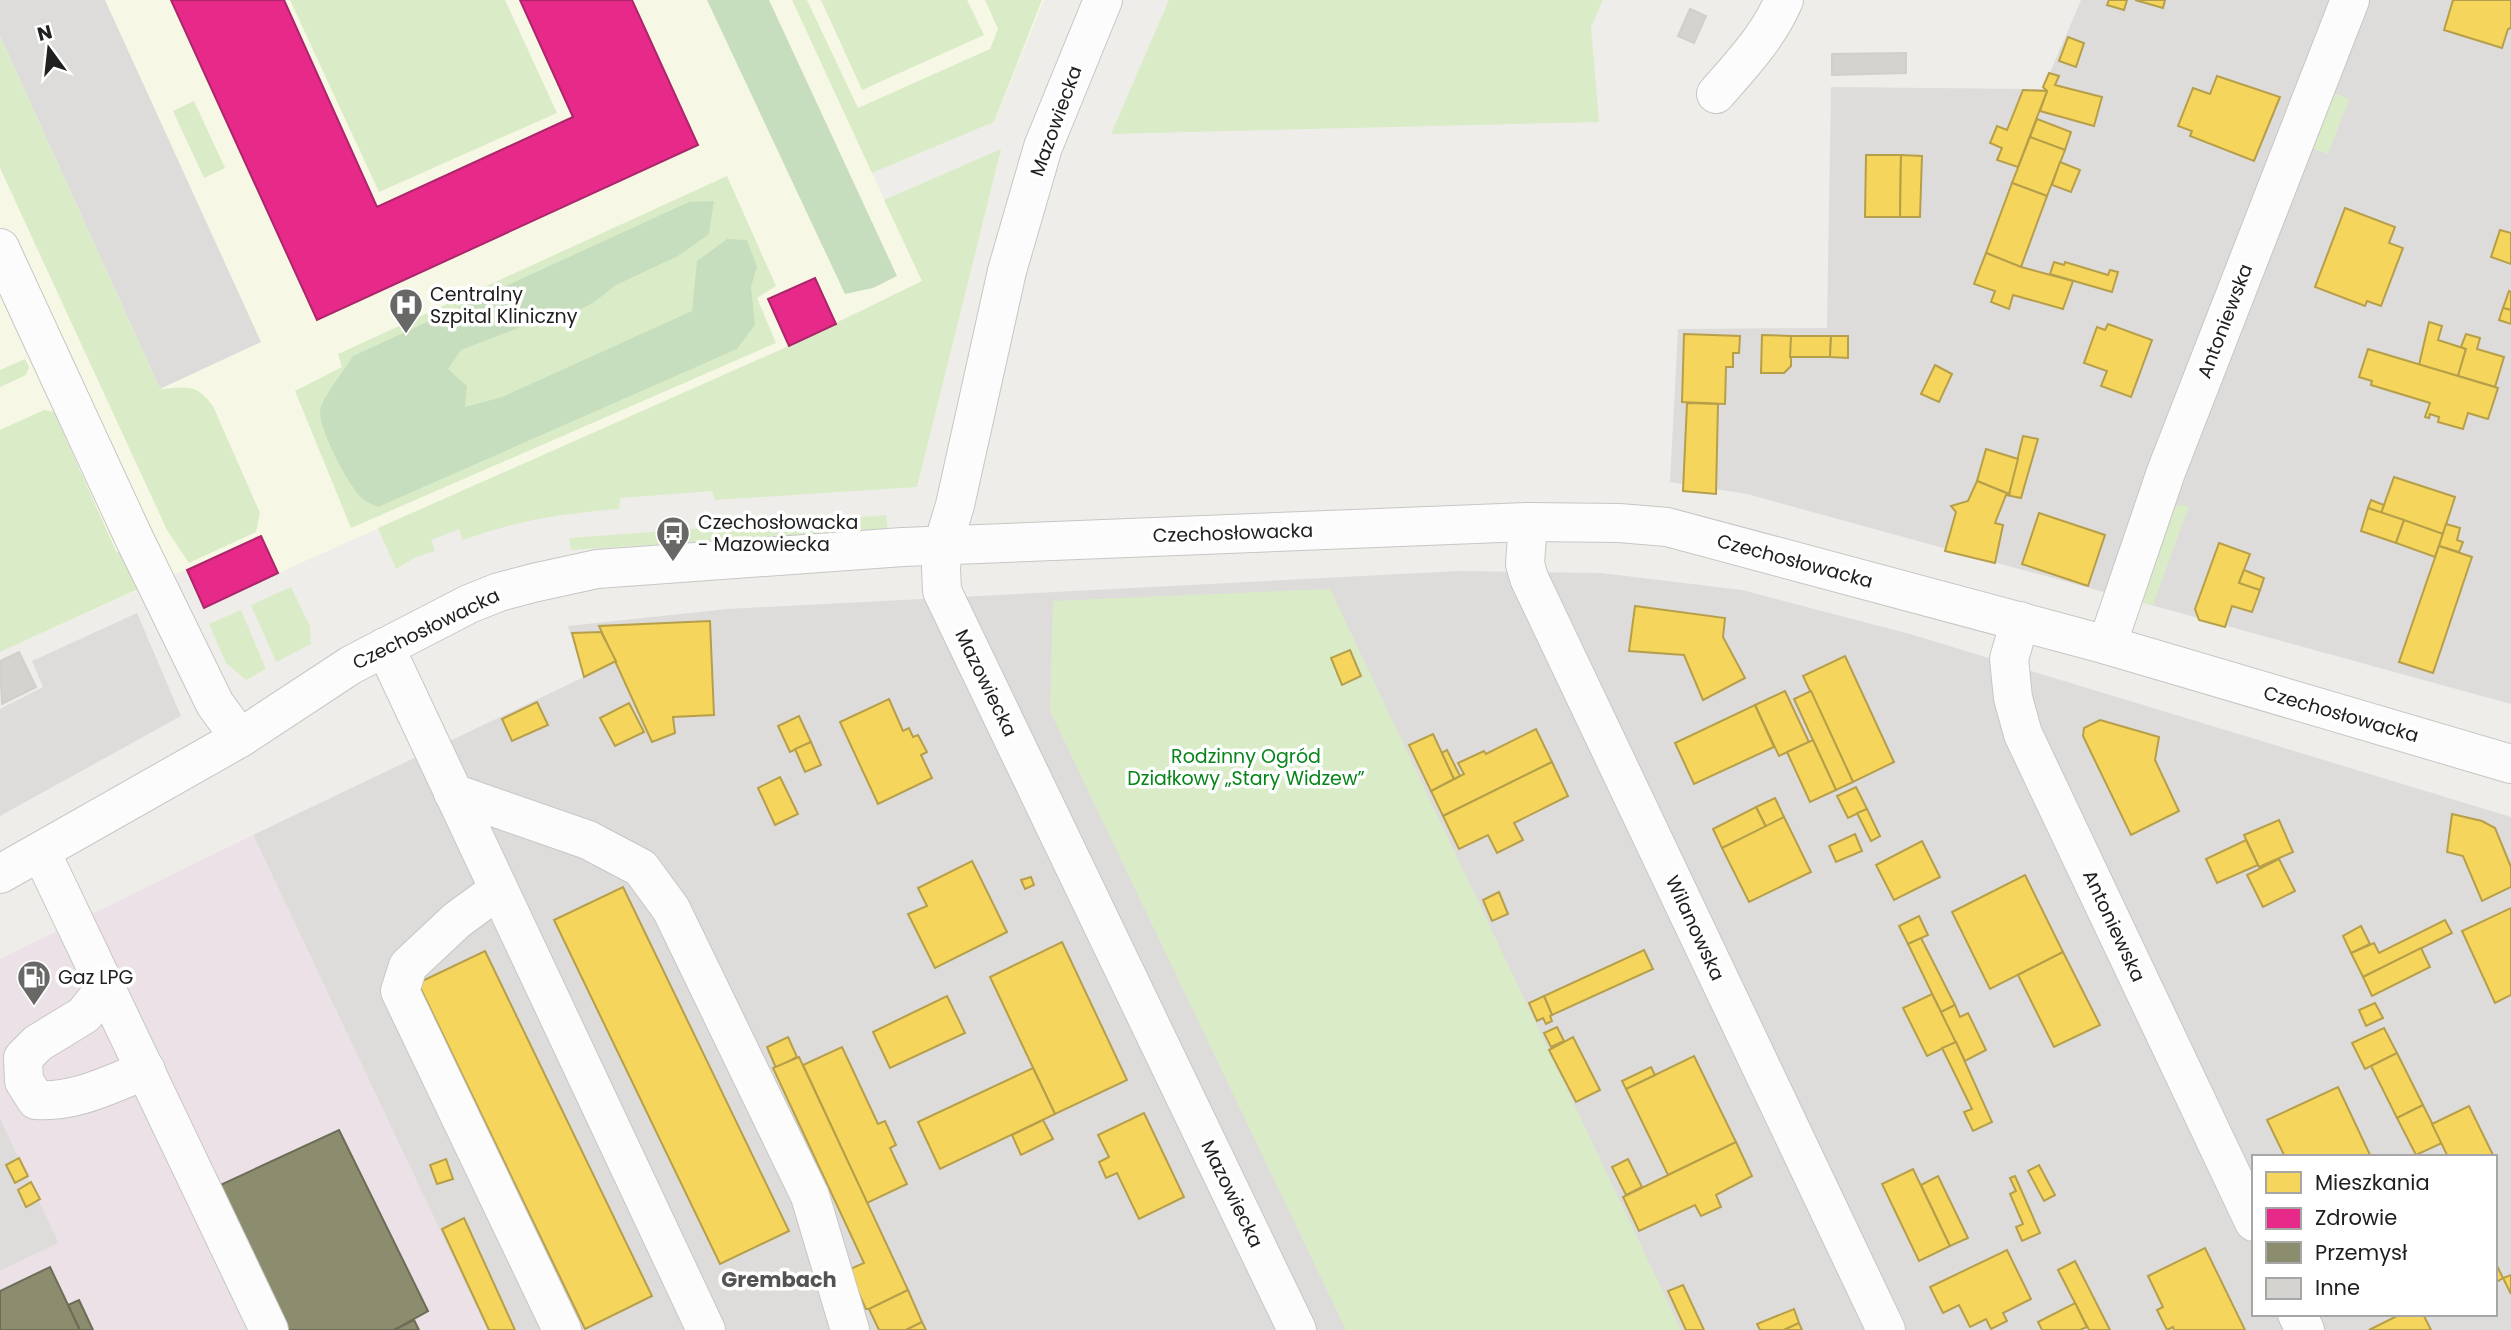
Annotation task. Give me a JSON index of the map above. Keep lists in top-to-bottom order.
{
  "streets": {
    "street": [
      "Mazowiecka",
      "Antoniewska",
      "Czechosłowacka",
      "Wilanowska"
    ]
  },
  "crossings": [
    ["Mazowiecka", "Czechosłowacka"],
    ["Antoniewska", "Czechosłowacka"],
    ["Czechosłowacka", "Wilanowska"]
  ],
  "districts": ["Grembach"],
  "parks": ["Rodzinny Ogród Działkowy „Stary Widzew”"],
  "places": {
    "hospital": ["Centralny Szpital Kliniczny"],
    "bus stop": ["Czechosłowacka - Mazowiecka"],
    "fuel station": ["Gaz LPG"]
  },
  "legend": [
    "Mieszkania",
    "Zdrowie",
    "Przemysł",
    "Inne"
  ],
  "north": "top"
}
